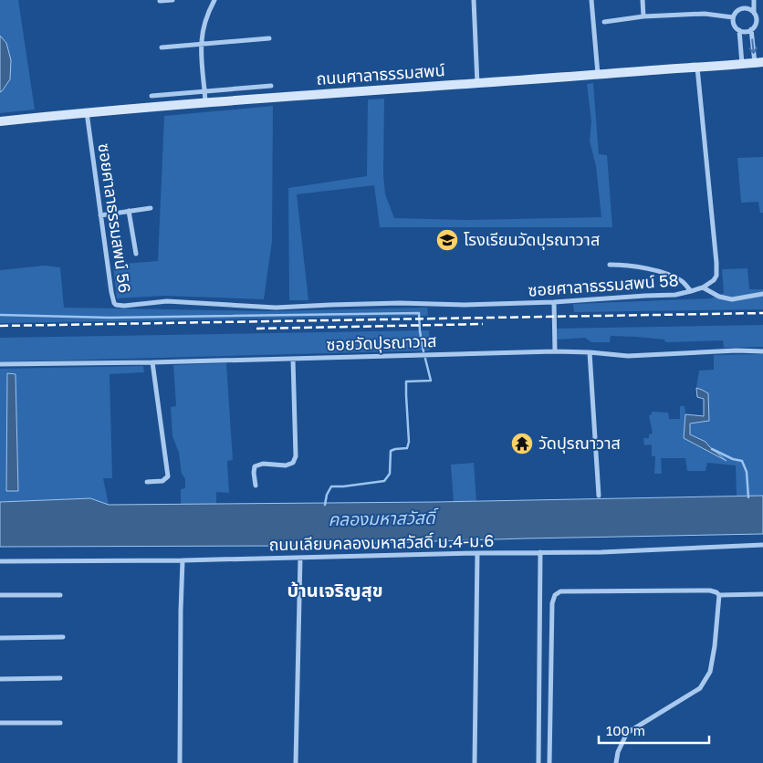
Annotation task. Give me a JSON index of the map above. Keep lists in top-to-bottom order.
{
  "streets": {
    "street": [
      "ถนนศาลาธรรมสพน์",
      "ซอยศาลาธรรมสพน์ 56",
      "ซอยศาลาธรรมสพน์ 58",
      "ซอยวัดปุรณาวาส",
      "ถนนเลียบคลองมหาสวัสดิ์ ม.4-ม.6"
    ]
  },
  "crossings": [
    ["ถนนศาลาธรรมสพน์", "ซอยศาลาธรรมสพน์ 56"],
    ["ซอยศาลาธรรมสพน์ 56", "ซอยศาลาธรรมสพน์ 58"]
  ],
  "districts": ["บ้านเจริญสุข"],
  "water": ["คลองมหาสวัสดิ์"],
  "places": {
    "school or university": ["โรงเรียนวัดปุรณาวาส"],
    "temple": ["วัดปุรณาวาส"]
  },
  "scale_bar": "100 m"
}
